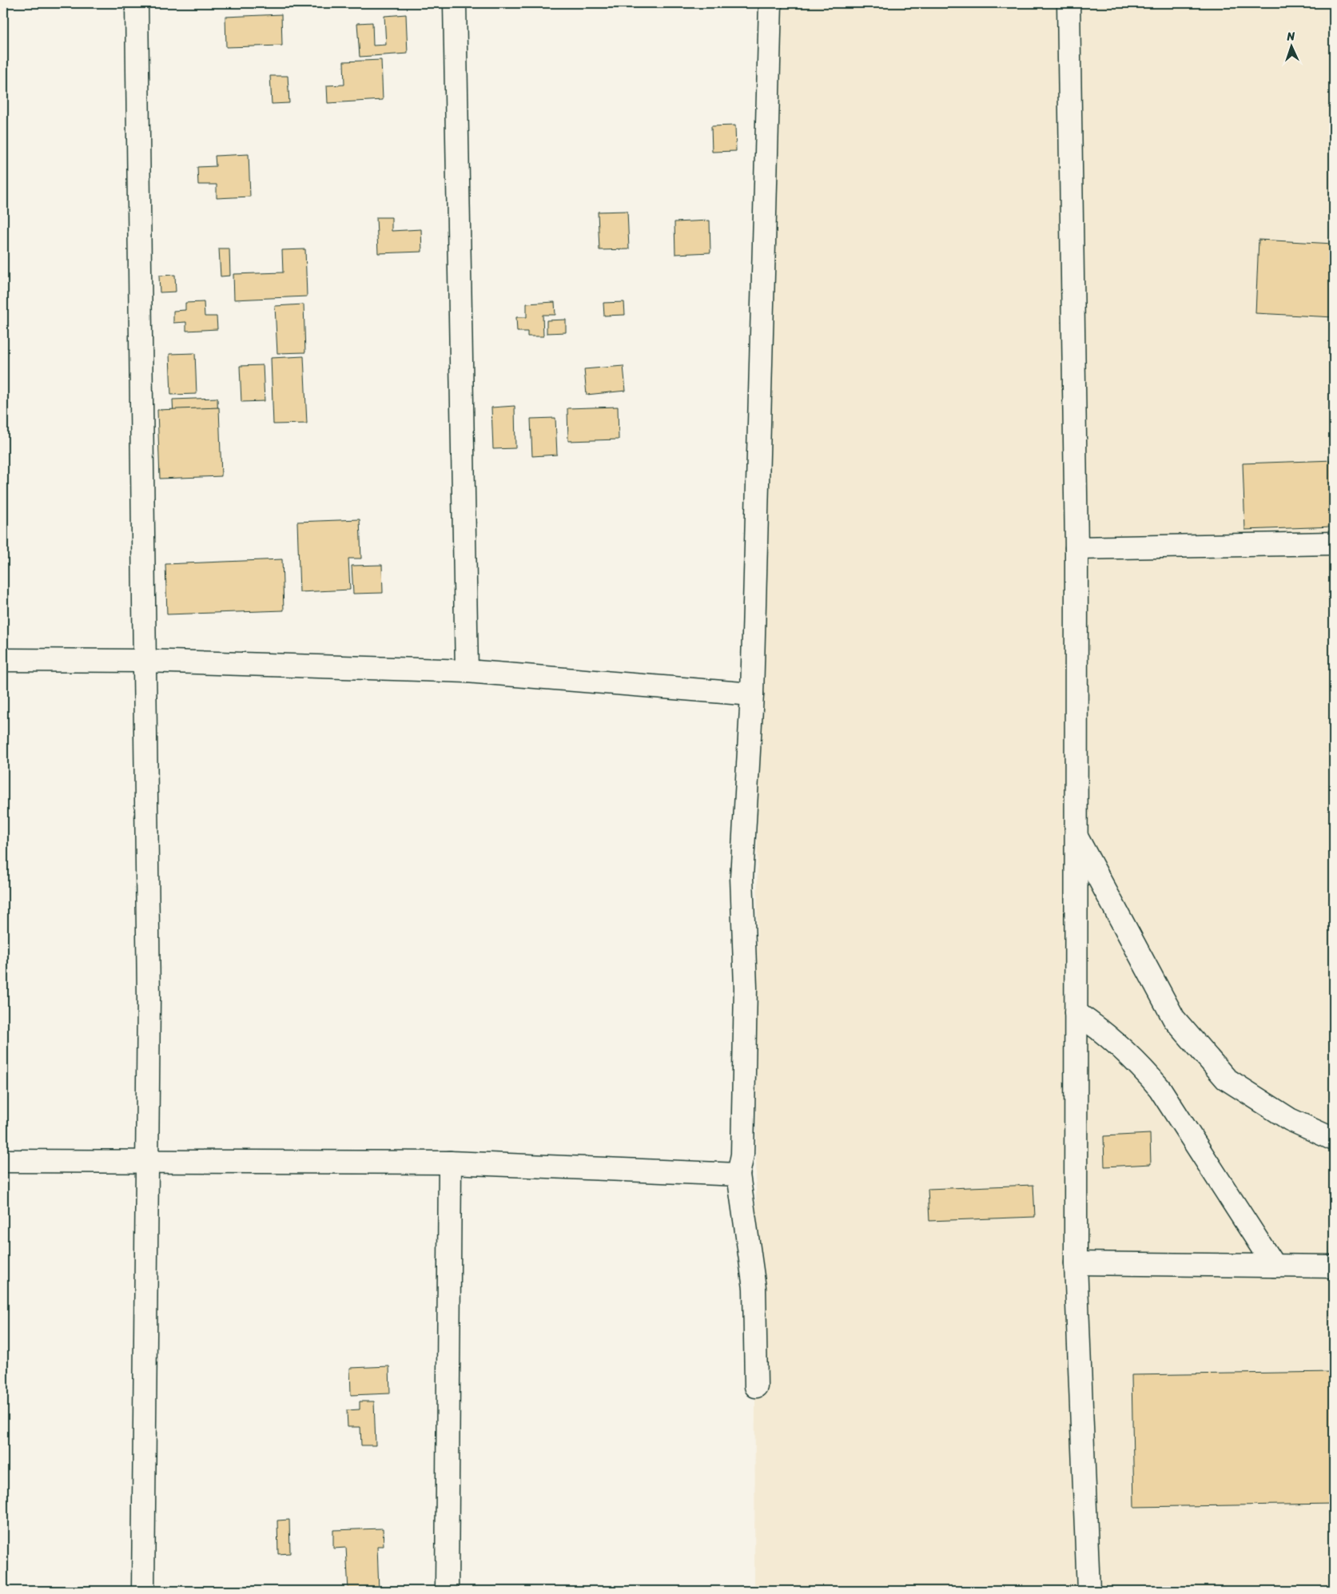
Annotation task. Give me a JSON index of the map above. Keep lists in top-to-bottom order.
{
  "north": "top"
}
